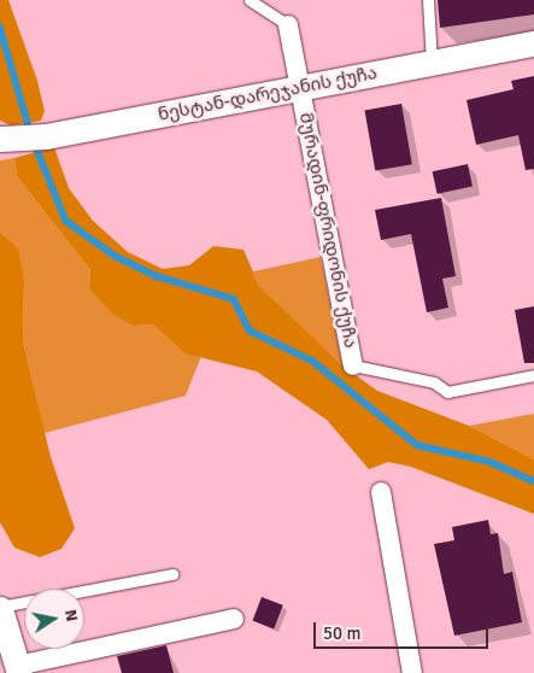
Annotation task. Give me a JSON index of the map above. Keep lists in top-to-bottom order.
{
  "streets": {
    "street": ["ნესტან-დარეჯანის ქუჩა", "მურადინ-ფრიდონის ქუჩა"]
  },
  "crossings": [
    ["ნესტან-დარეჯანის ქუჩა", "მურადინ-ფრიდონის ქუჩა"]
  ],
  "scale_bar": "50 m",
  "north": "right"
}
